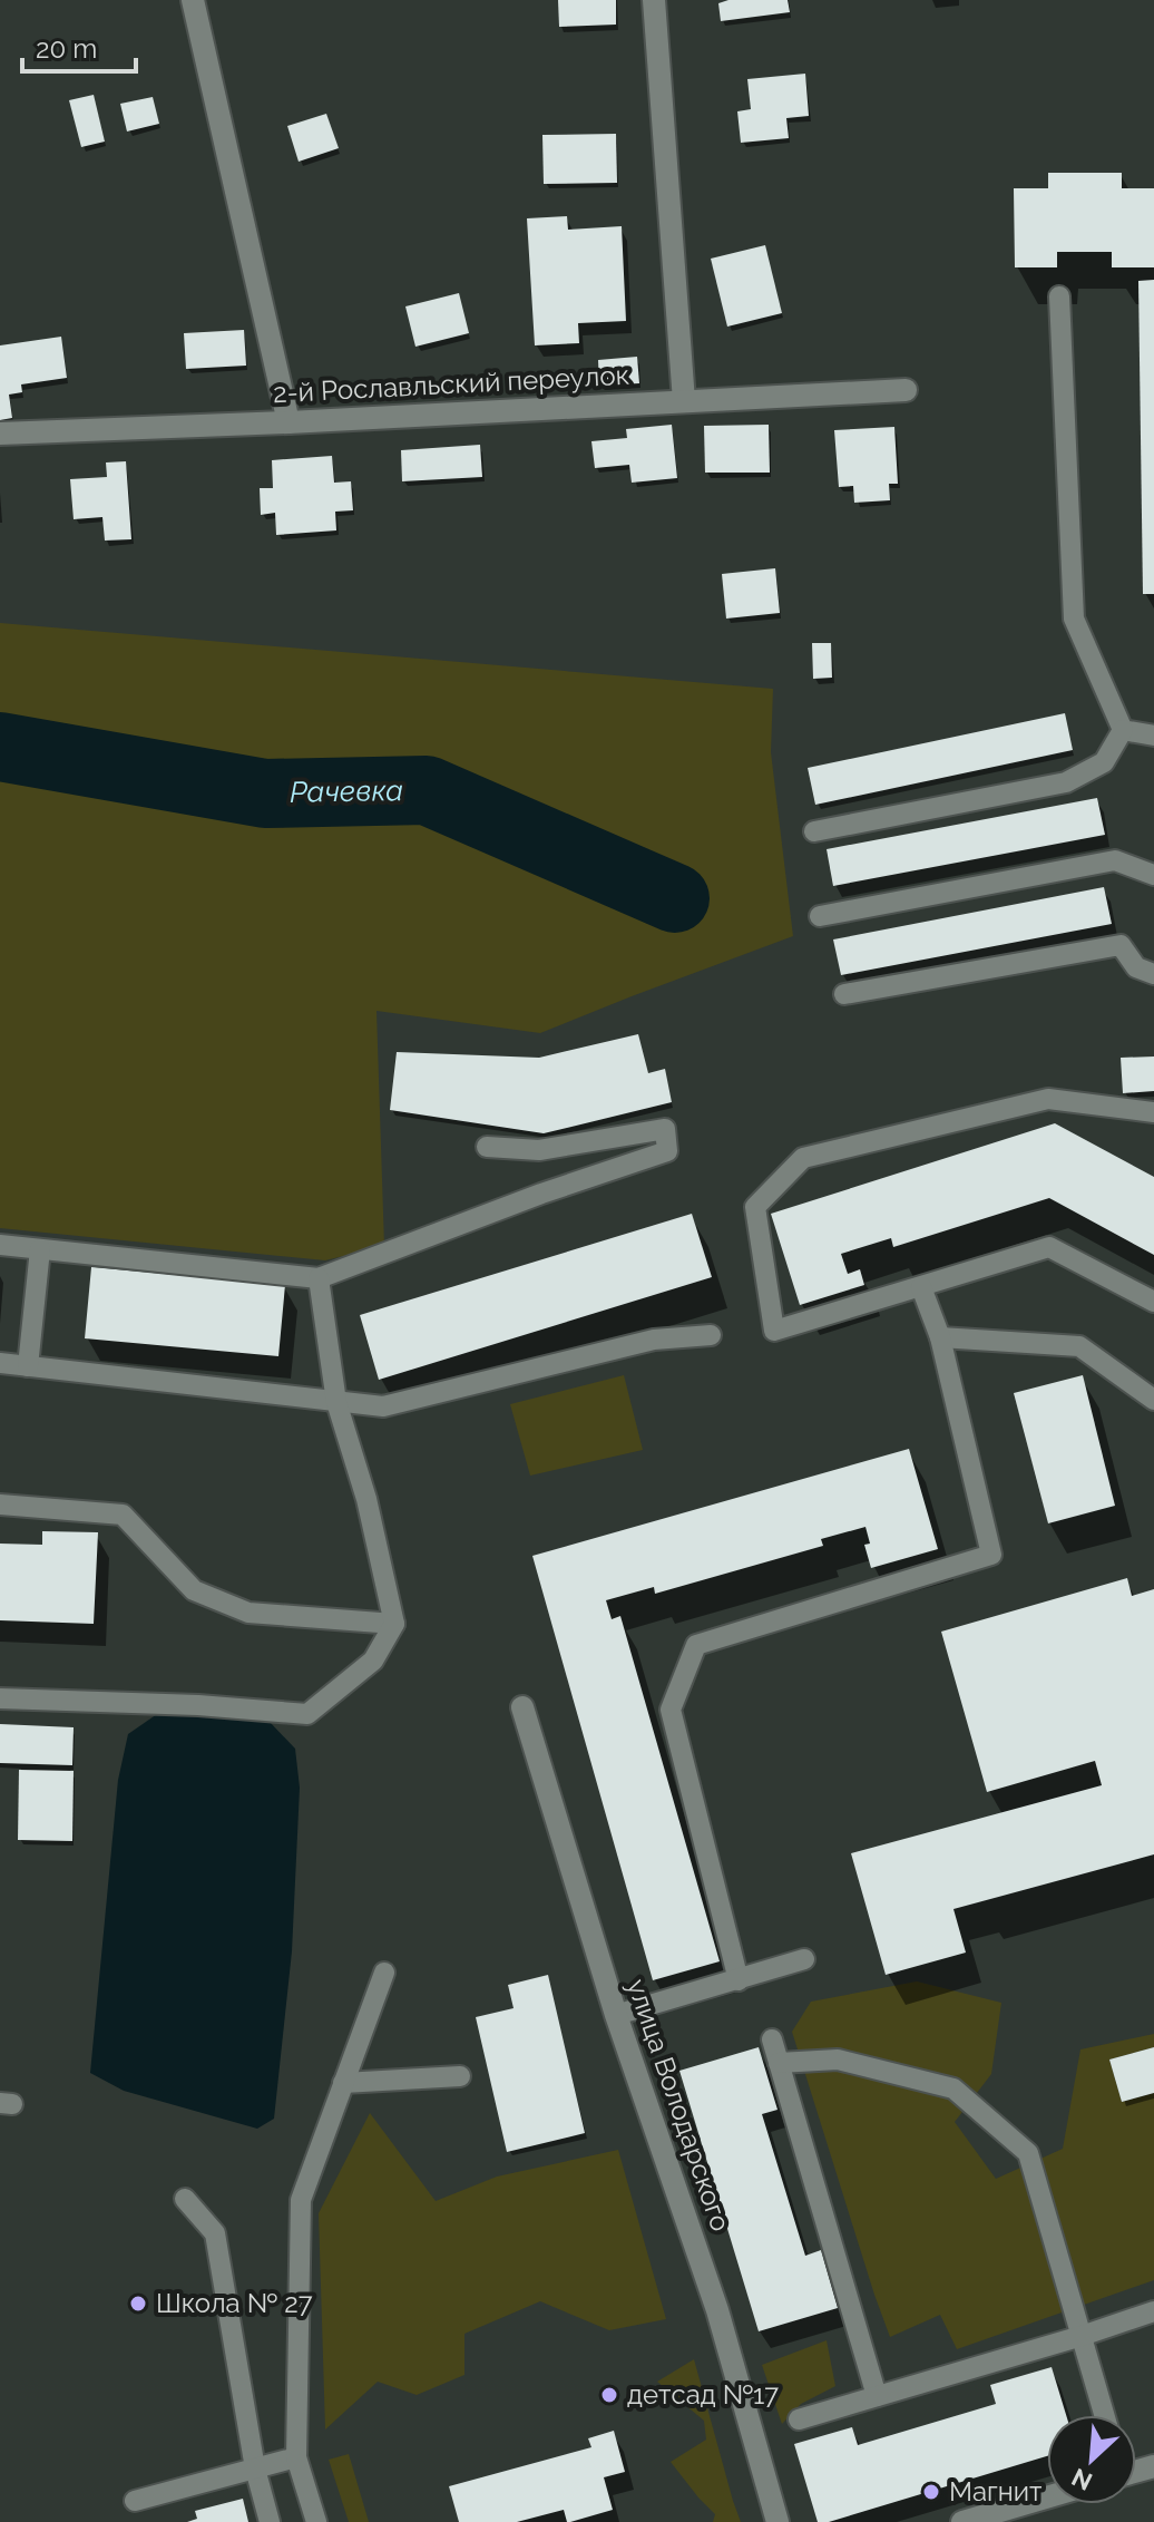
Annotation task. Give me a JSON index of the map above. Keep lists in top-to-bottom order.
{
  "streets": {
    "street": ["2-й Рославльский переулок", "улица Володарского"]
  },
  "water": ["Рачевка"],
  "places": ["Школа № 27", "детсад №17", "Магнит"],
  "scale_bar": "20 m",
  "north": "bottom left"
}
